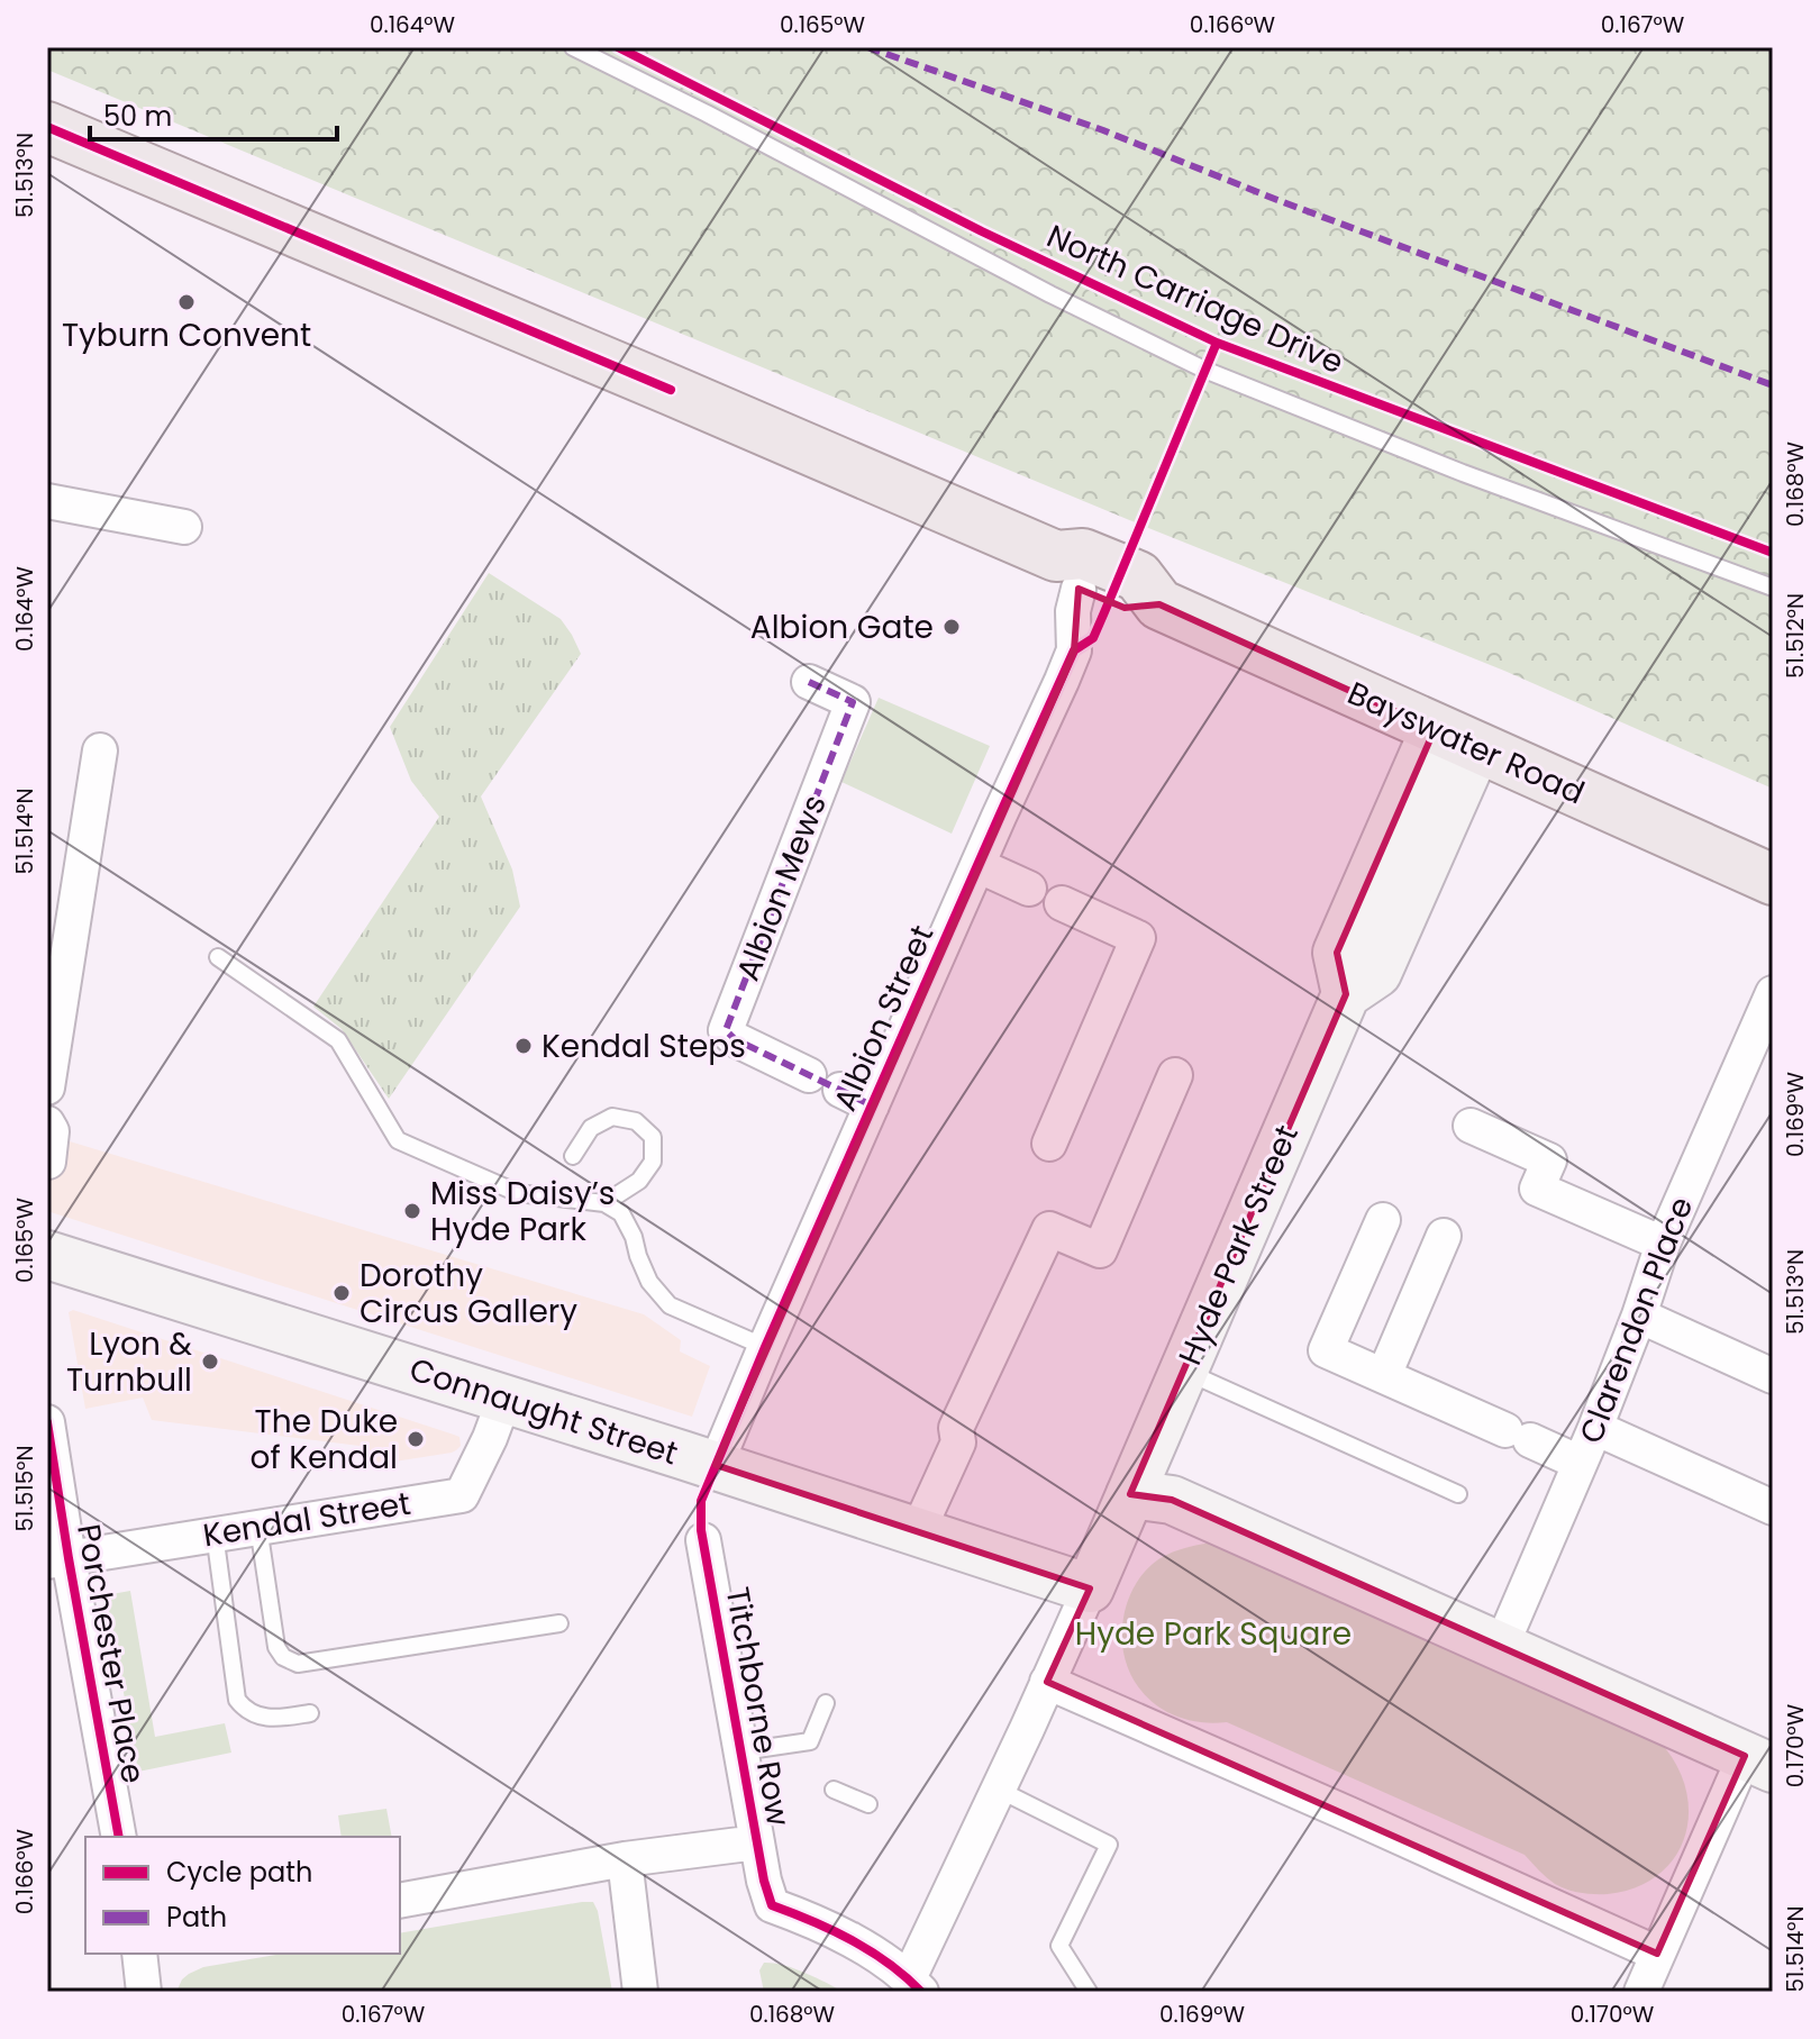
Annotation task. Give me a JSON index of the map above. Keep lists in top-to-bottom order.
{
  "streets": {
    "main road": ["Bayswater Road"],
    "street": [
      "Albion Mews",
      "Albion Street",
      "Hyde Park Street",
      "Clarendon Place",
      "Connaught Street",
      "Kendal Street",
      "Porchester Place",
      "Titchborne Row"
    ],
    "lane": ["North Carriage Drive"]
  },
  "crossings": [
    ["Bayswater Road", "Albion Street"],
    ["Bayswater Road", "Hyde Park Street"],
    ["Albion Street", "Connaught Street"],
    ["Connaught Street", "Kendal Street"],
    ["Kendal Street", "Porchester Place"]
  ],
  "parks": ["Hyde Park Square"],
  "places": [
    "Tyburn Convent",
    "Albion Gate",
    "Kendal Steps",
    "Miss Daisy’s Hyde Park",
    "Dorothy Circus Gallery",
    "Lyon & Turnbull",
    "The Duke of Kendal"
  ],
  "legend": ["Cycle path", "Path"],
  "scale_bar": "50 m",
  "coordinates": [
    "0.164°W",
    "0.165°W",
    "0.166°W",
    "0.167°W",
    "51.513°N",
    "0.168°W",
    "51.512°N",
    "51.514°N",
    "0.169°W",
    "51.515°N",
    "0.170°W"
  ]
}
